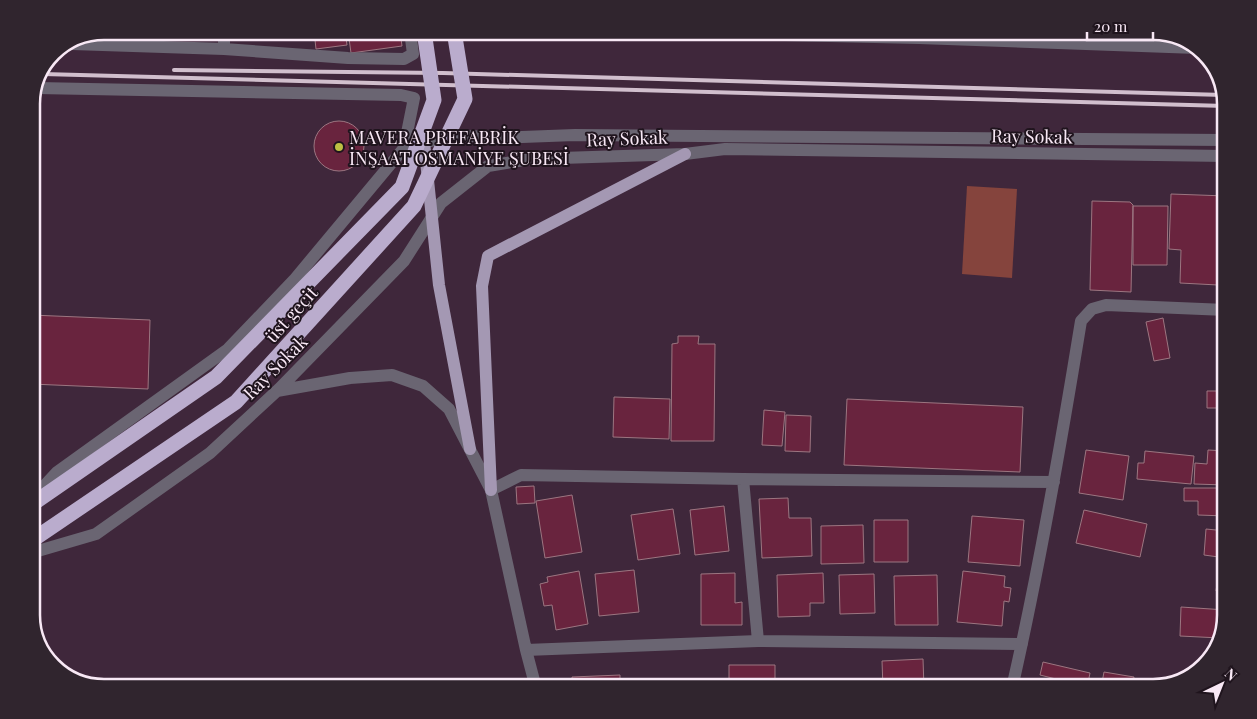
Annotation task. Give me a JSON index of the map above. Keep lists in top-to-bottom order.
{
  "streets": {
    "highway": ["üst geçit"],
    "street": ["Ray Sokak"]
  },
  "places": ["MAVERA PREFABRİK İNŞAAT OSMANİYE ŞUBESİ"],
  "scale_bar": "20 m",
  "north": "top right"
}
